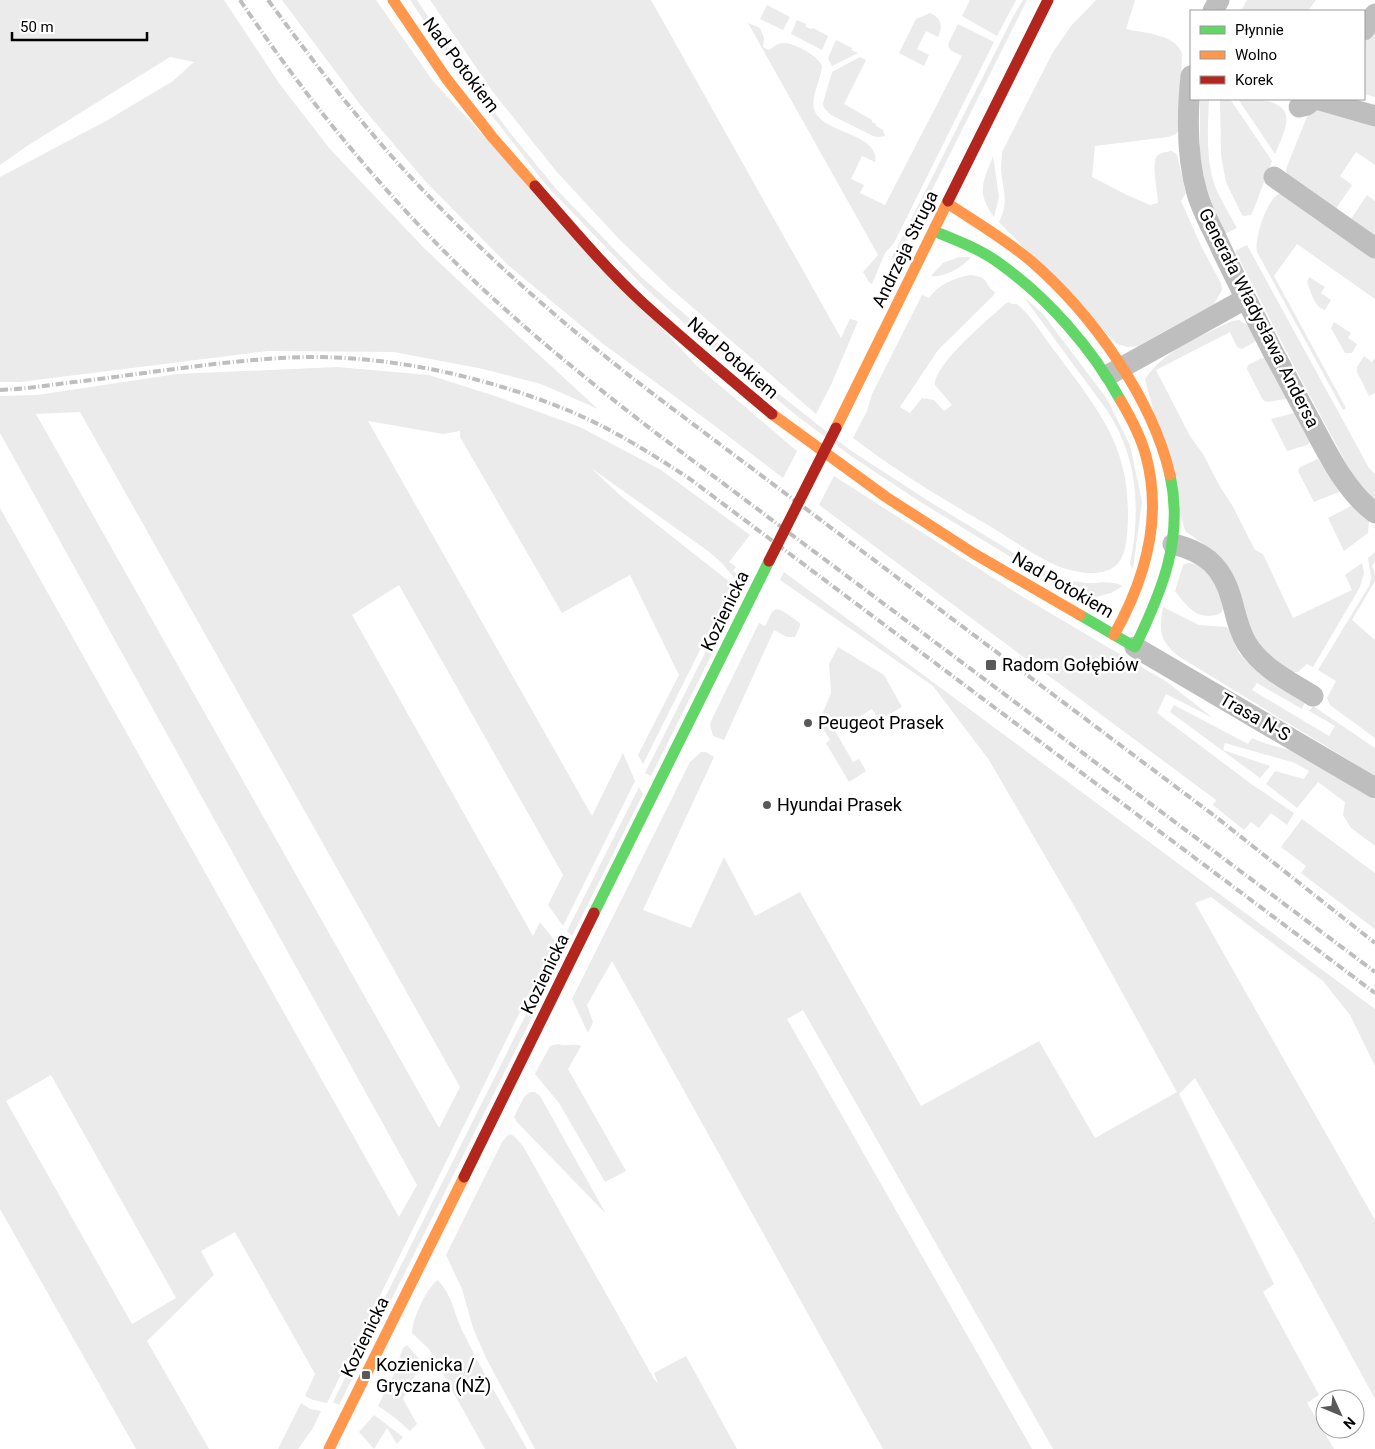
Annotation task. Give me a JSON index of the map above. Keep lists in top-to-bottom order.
{
  "streets": {
    "main road": ["Nad Potokiem", "Andrzeja Struga", "Kozienicka"],
    "street": ["Generała Władysława Andersa", "Trasa N-S"]
  },
  "crossings": [
    ["Nad Potokiem", "Trasa N-S"],
    ["Andrzeja Struga", "Kozienicka"]
  ],
  "places": {
    "transit": ["Radom Gołębiów", "Kozienicka / Gryczana (NŻ)"],
    "other": ["Peugeot Prasek", "Hyundai Prasek"]
  },
  "legend": ["Płynnie", "Wolno", "Korek"],
  "scale_bar": "50 m",
  "north": "bottom right"
}
